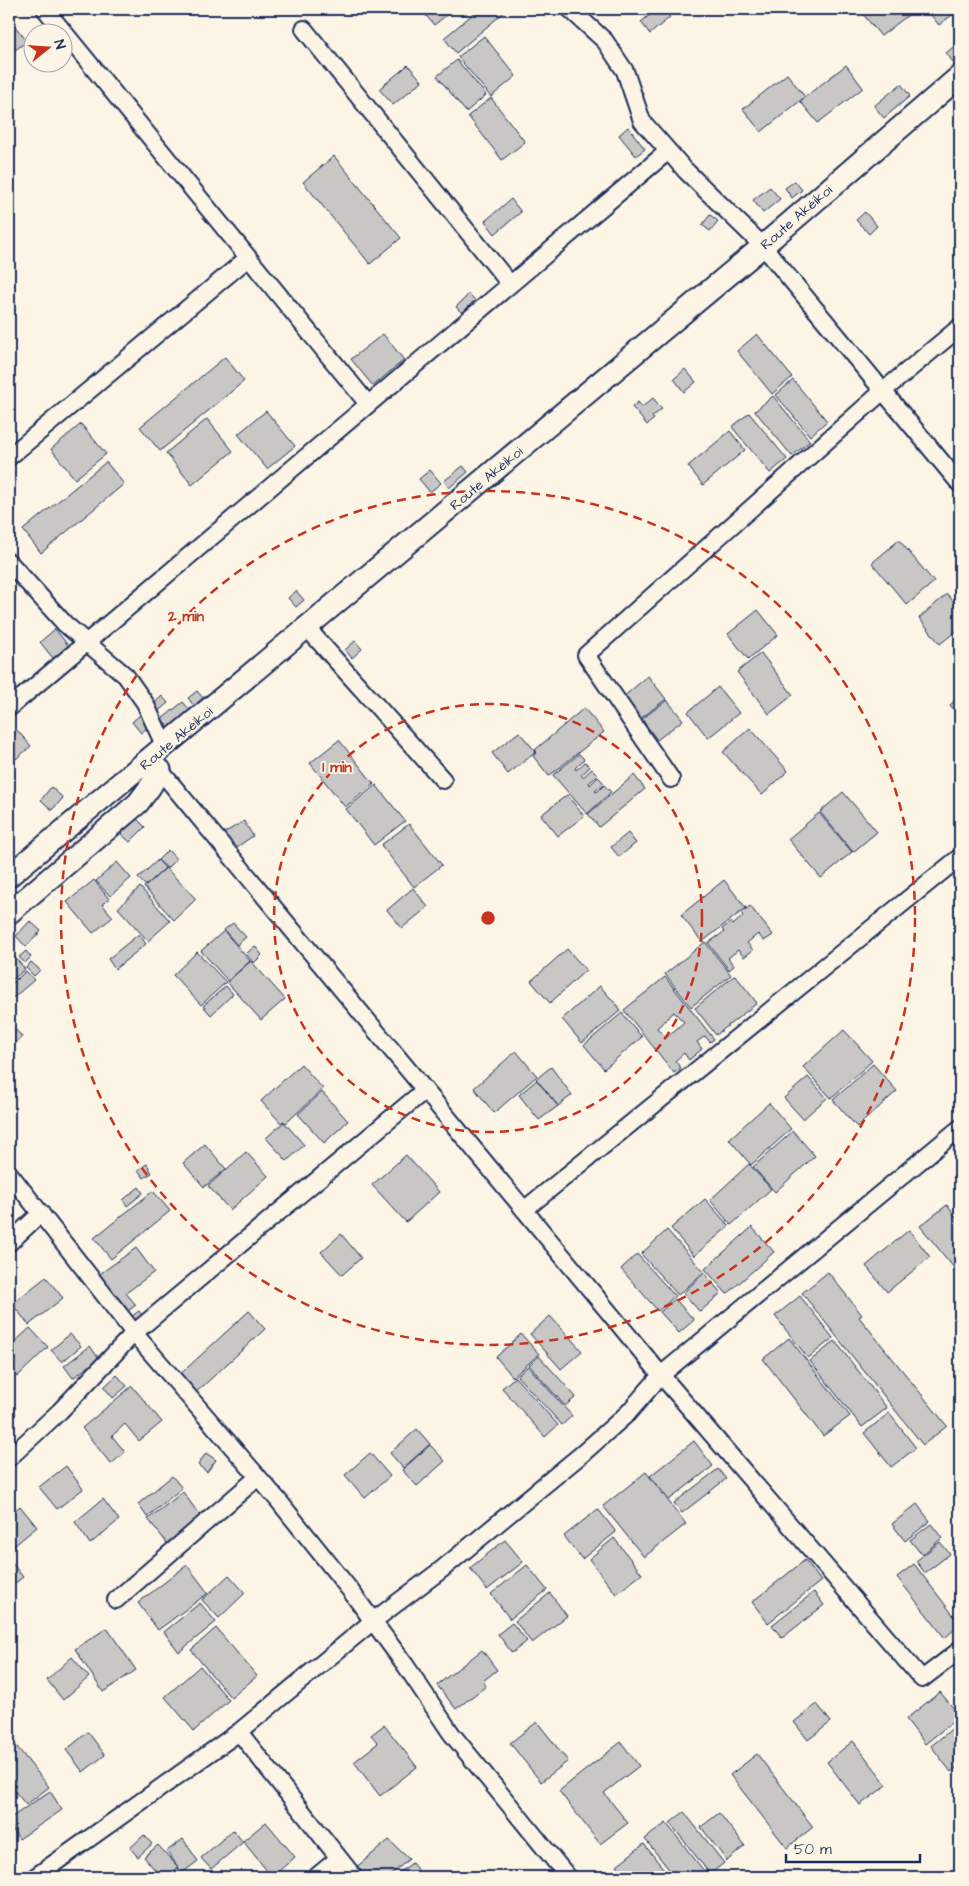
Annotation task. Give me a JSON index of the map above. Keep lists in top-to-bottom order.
{
  "streets": {
    "street": ["Route Akéikoi"]
  },
  "scale_bar": "50 m",
  "north": "right",
  "rings": ["2 min", "1 min"]
}
